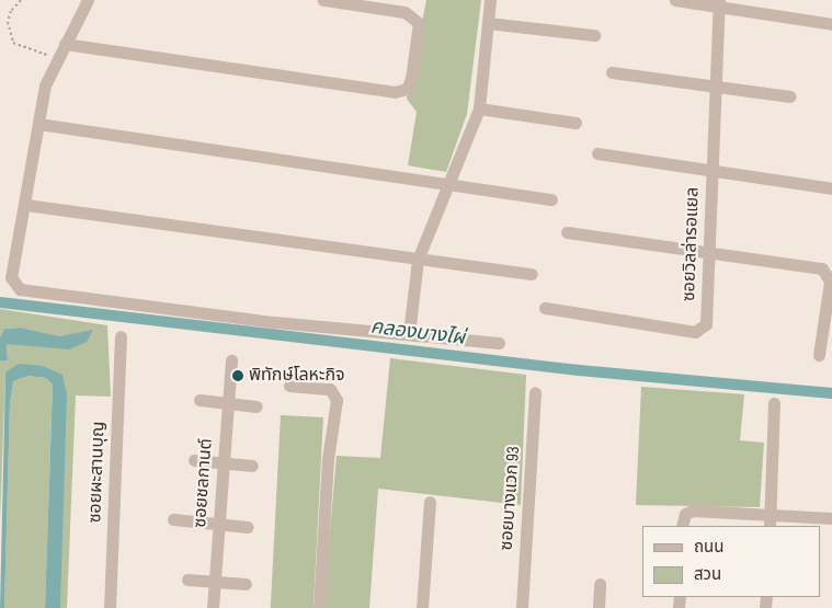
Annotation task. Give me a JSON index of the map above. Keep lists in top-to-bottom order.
{
  "streets": {
    "street": [
      "ซอยวิลล่ารอแยล",
      "ซอยผะสานบุญ",
      "ซอยชลกานต์",
      "ซอยบางแวก 93"
    ]
  },
  "water": ["คลองบางไผ่"],
  "places": ["พิทักษ์โลหะกิจ"],
  "legend": ["ถนน", "สวน"]
}
